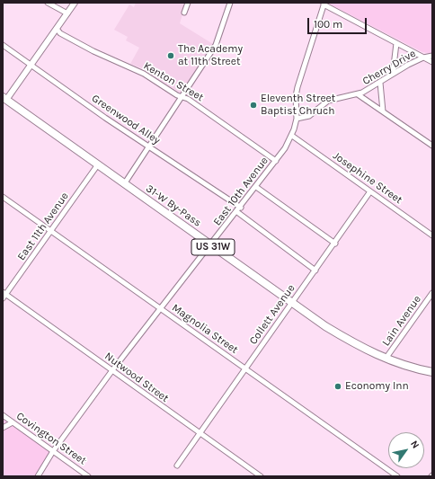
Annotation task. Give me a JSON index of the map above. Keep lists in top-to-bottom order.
{
  "streets": {
    "main road": ["31-W By-Pass", "US 31W"],
    "street": [
      "Cherry Drive",
      "Kenton Street",
      "Greenwood Alley",
      "Josephine Street",
      "East 10th Avenue",
      "East 11th Avenue",
      "Collett Avenue",
      "Lain Avenue",
      "Magnolia Street",
      "Nutwood Street",
      "Covington Street"
    ]
  },
  "crossings": [
    ["Cherry Drive", "East 10th Avenue"],
    ["Kenton Street", "East 10th Avenue"],
    ["Greenwood Alley", "East 10th Avenue"],
    ["Josephine Street", "East 10th Avenue"],
    ["Josephine Street", "Collett Avenue"],
    ["East 10th Avenue", "31-W By-Pass"],
    ["East 10th Avenue", "Magnolia Street"],
    ["East 10th Avenue", "Nutwood Street"],
    ["East 10th Avenue", "Covington Street"],
    ["31-W By-Pass", "East 11th Avenue"],
    ["31-W By-Pass", "Collett Avenue"],
    ["31-W By-Pass", "Lain Avenue"],
    ["East 11th Avenue", "Magnolia Street"],
    ["East 11th Avenue", "Nutwood Street"],
    ["Collett Avenue", "Magnolia Street"],
    ["Collett Avenue", "Nutwood Street"]
  ],
  "places": ["The Academy at 11th Street", "Eleventh Street Baptist Chruch", "Economy Inn"],
  "scale_bar": "100 m",
  "north": "top right"
}
